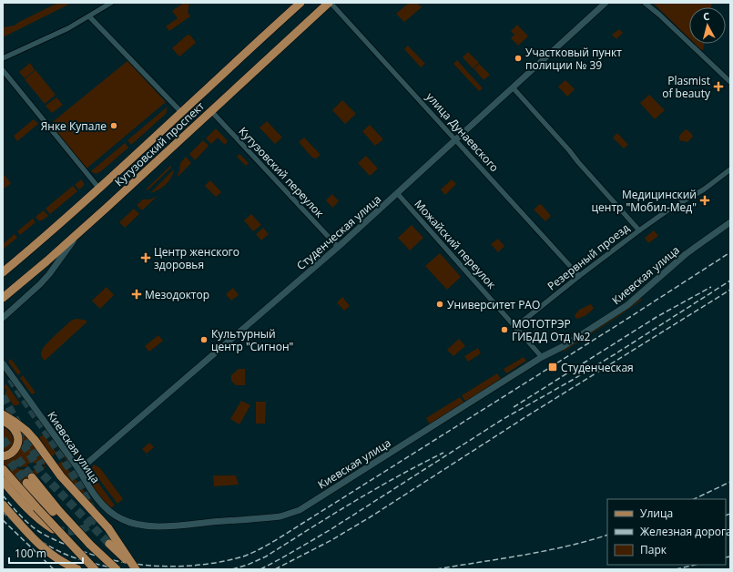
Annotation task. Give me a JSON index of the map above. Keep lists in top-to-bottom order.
{
  "streets": {
    "main road": ["Кутузовский проспект"],
    "street": [
      "улица Дунаевского",
      "Кутузовский переулок",
      "Студенческая улица",
      "Можайский переулок",
      "Резервный проезд",
      "Киевская улица"
    ]
  },
  "crossings": [
    ["улица Дунаевского", "Кутузовский проспект"],
    ["улица Дунаевского", "Студенческая улица"],
    ["улица Дунаевского", "Резервный проезд"],
    ["Кутузовский проспект", "Кутузовский переулок"],
    ["Кутузовский переулок", "Студенческая улица"],
    ["Студенческая улица", "Можайский переулок"],
    ["Студенческая улица", "Киевская улица"],
    ["Можайский переулок", "Резервный проезд"],
    ["Можайский переулок", "Киевская улица"]
  ],
  "places": {
    "other": [
      "Участковый пункт полиции № 39",
      "Янке Купале",
      "Университет РАО",
      "МОТОТРЭР ГИБДД Отд №2",
      "Культурный центр \"Сигнон\""
    ],
    "health": [
      "Plasmist of beauty",
      "Медицинский центр \"Мобил-Мед\"",
      "Центр женского здоровья",
      "Мезодоктор"
    ],
    "transit": ["Студенческая"]
  },
  "legend": ["Улица", "Железная дорога", "Парк"],
  "scale_bar": "100 m",
  "north": "top"
}
